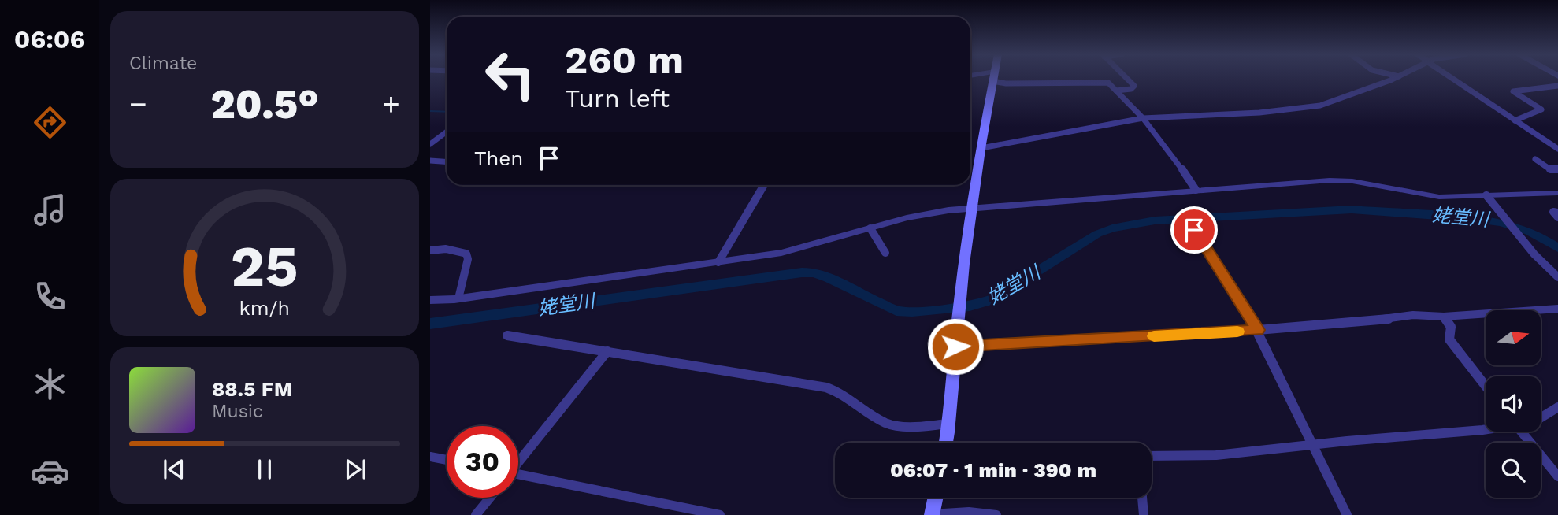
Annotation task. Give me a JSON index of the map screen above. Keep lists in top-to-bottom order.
{
  "water": ["姥堂川"],
  "north": "right",
  "page": {
    "tabs": "06:06",
    "tile": "Climate",
    "turn": ["260 m", "Turn left"],
    "heat": ["−", "20.5°", "+"],
    "then": "Then",
    "song": ["88.5 FM", "Music"],
    "limit": "30",
    "trip": "06:07 · 1 min · 390 m",
    "gauge": ["25", "km/h"]
  }
}
